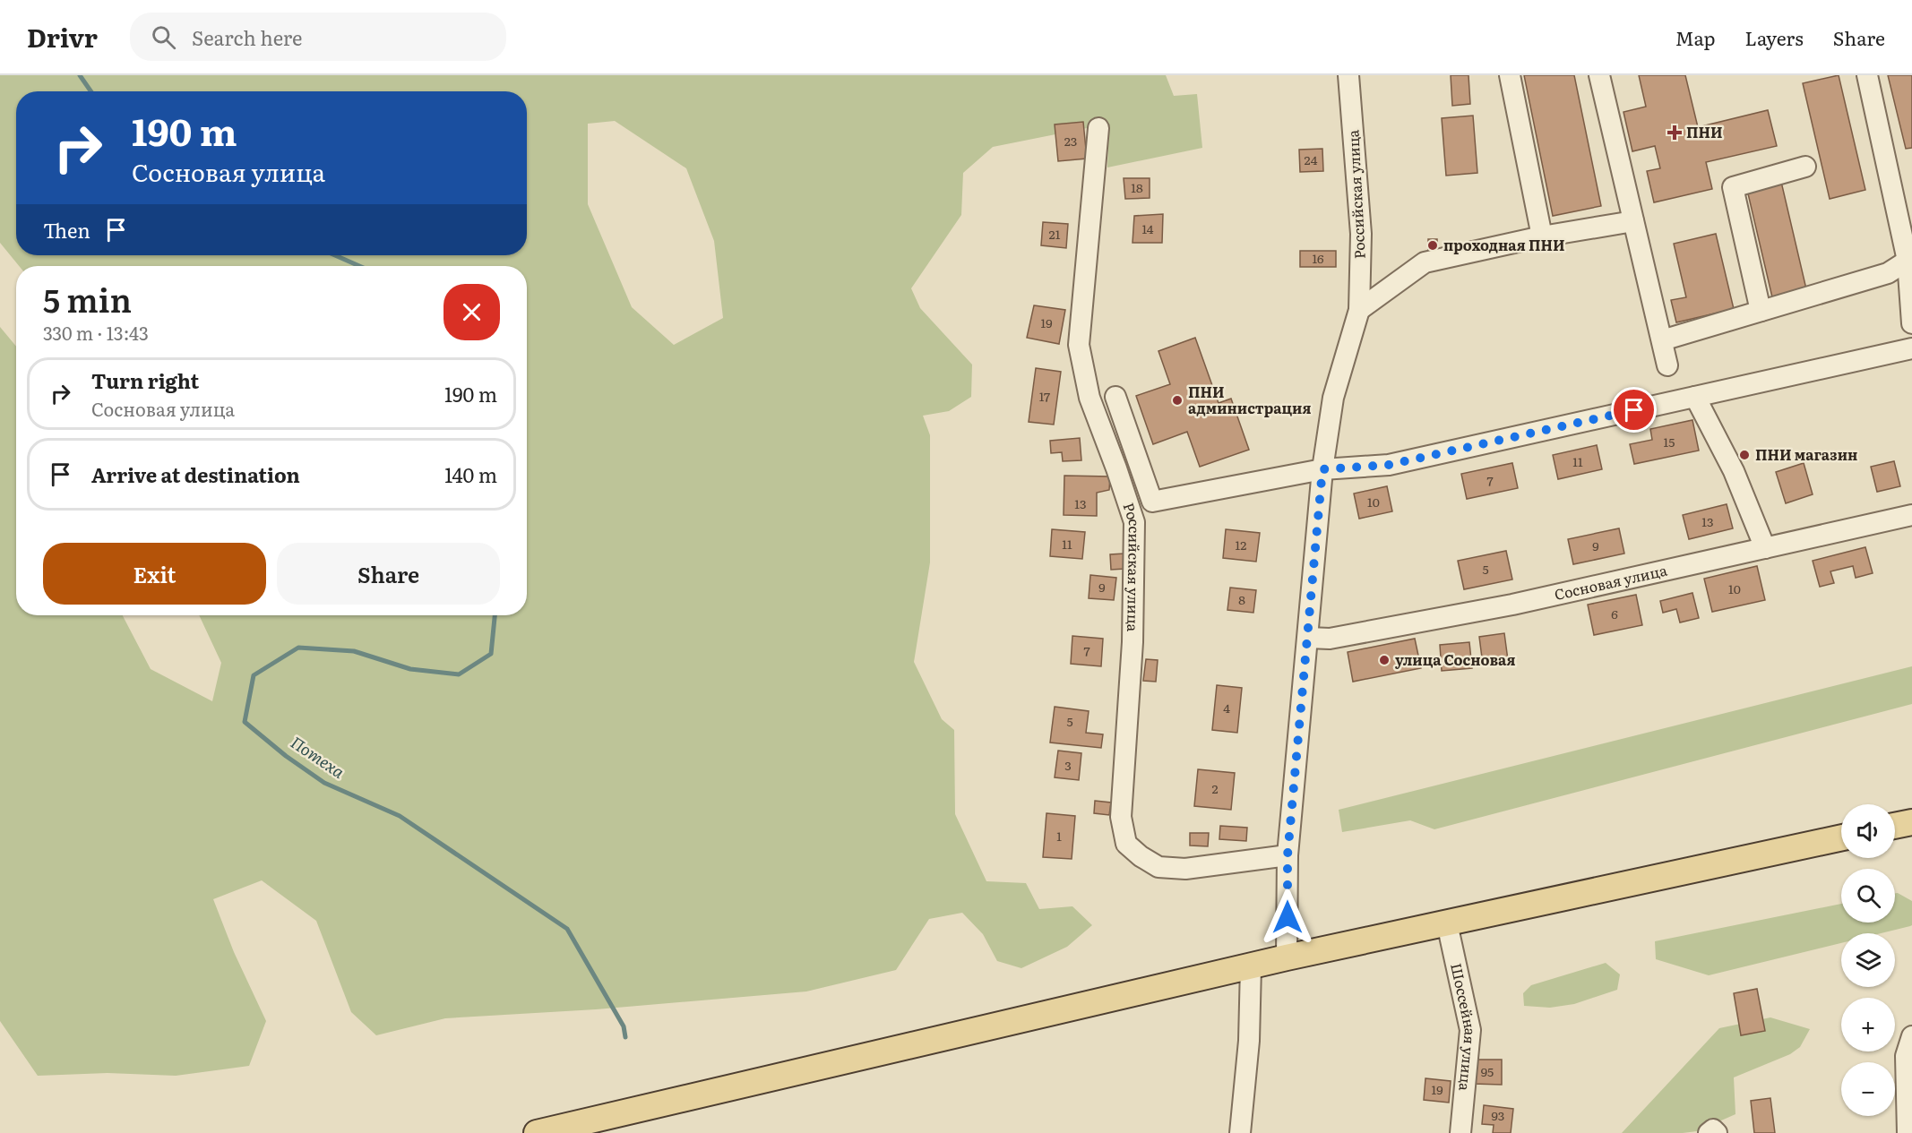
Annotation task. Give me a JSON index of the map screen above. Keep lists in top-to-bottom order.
{
  "streets": {
    "street": ["Российская улица", "Сосновая улица", "Шоссейная улица"]
  },
  "crossings": [
    ["Российская улица", "Сосновая улица"]
  ],
  "water": ["Потеха"],
  "places": {
    "health": ["ПНИ"],
    "other": [
      "проходная ПНИ",
      "ПНИ администрация",
      "ПНИ магазин",
      "улица Сосновая"
    ]
  },
  "house_numbers": [
    "23",
    "24",
    "18",
    "14",
    "21",
    "16",
    "19",
    "17",
    "15",
    "11",
    "7",
    "10",
    "13",
    "13",
    "11",
    "12",
    "9",
    "5",
    "9",
    "10",
    "8",
    "6",
    "7",
    "4",
    "5",
    "3",
    "2",
    "1",
    "95",
    "19",
    "93"
  ],
  "page": {
    "header": "Drivr",
    "search": "Search here",
    "nav": ["Map", "Layers", "Share"],
    "turn": ["190 m", "Сосновая улица"],
    "then": "Then",
    "heading": ["5 min", "330 m · 13:43"],
    "list": [
      {
        "name": "Turn right",
        "note": "Сосновая улица",
        "value": "190 m"
      },
      {
        "name": "Arrive at destination",
        "value": "140 m"
      }
    ],
    "buttons": ["Exit", "Share"],
    "map_buttons": ["+", "−"]
  }
}
